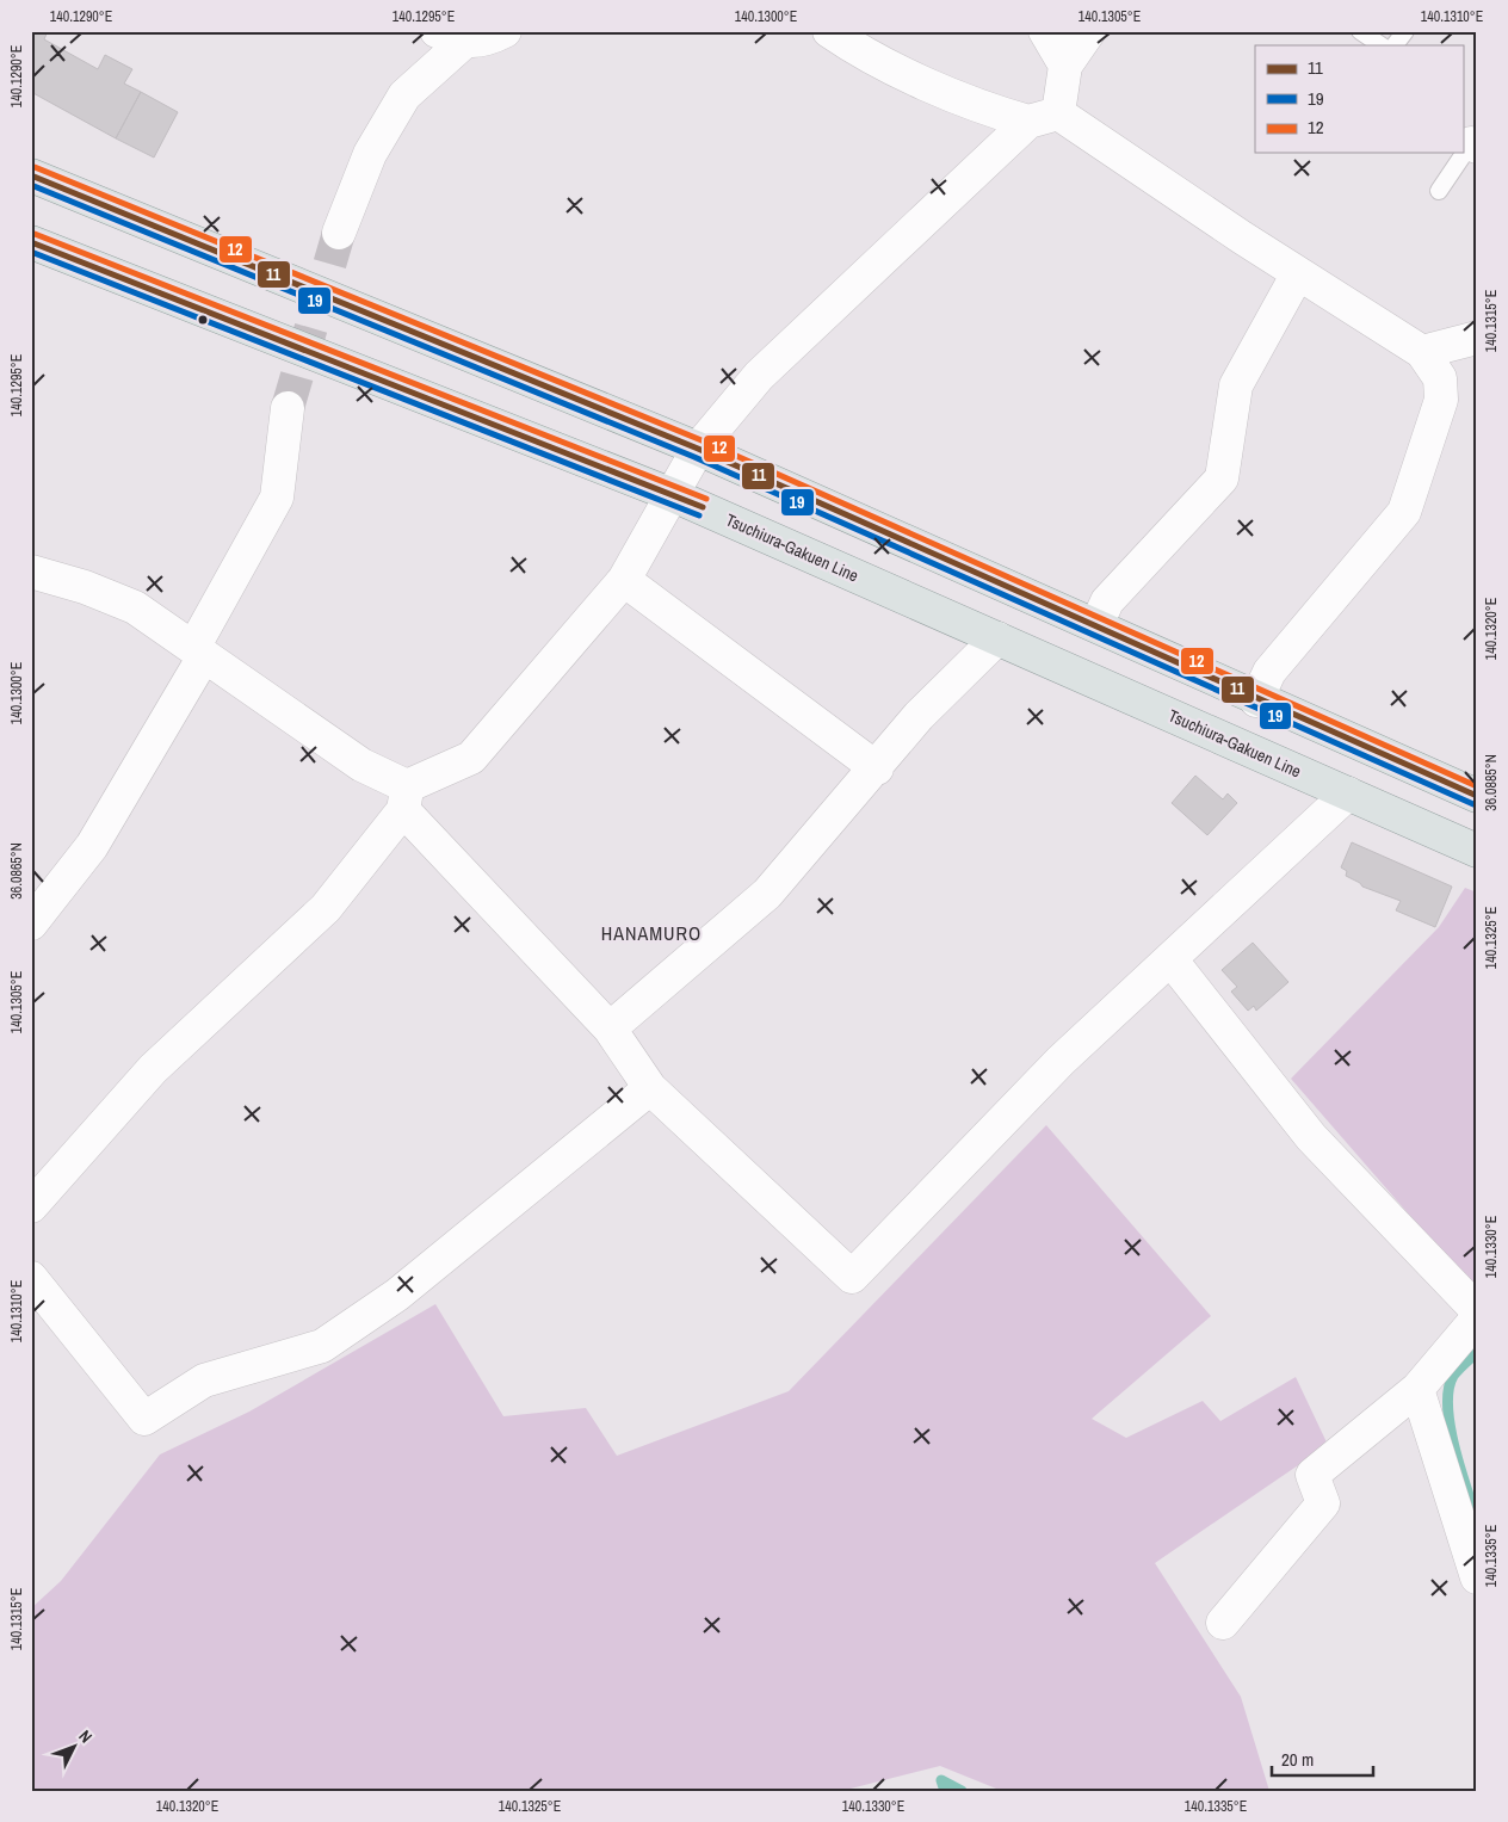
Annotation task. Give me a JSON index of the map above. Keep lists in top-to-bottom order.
{
  "streets": {
    "main road": ["Tsuchiura-Gakuen Line"]
  },
  "districts": ["HANAMURO"],
  "lines": ["transit line 12", "transit line 11", "transit line 19"],
  "legend": ["11", "19", "12"],
  "scale_bar": "20 m",
  "north": "top right",
  "coordinates": [
    "140.1290°E",
    "140.1295°E",
    "140.1300°E",
    "140.1305°E",
    "140.1310°E",
    "140.1315°E",
    "140.1320°E",
    "36.0885°N",
    "36.0865°N",
    "140.1325°E",
    "140.1330°E",
    "140.1335°E"
  ]
}
